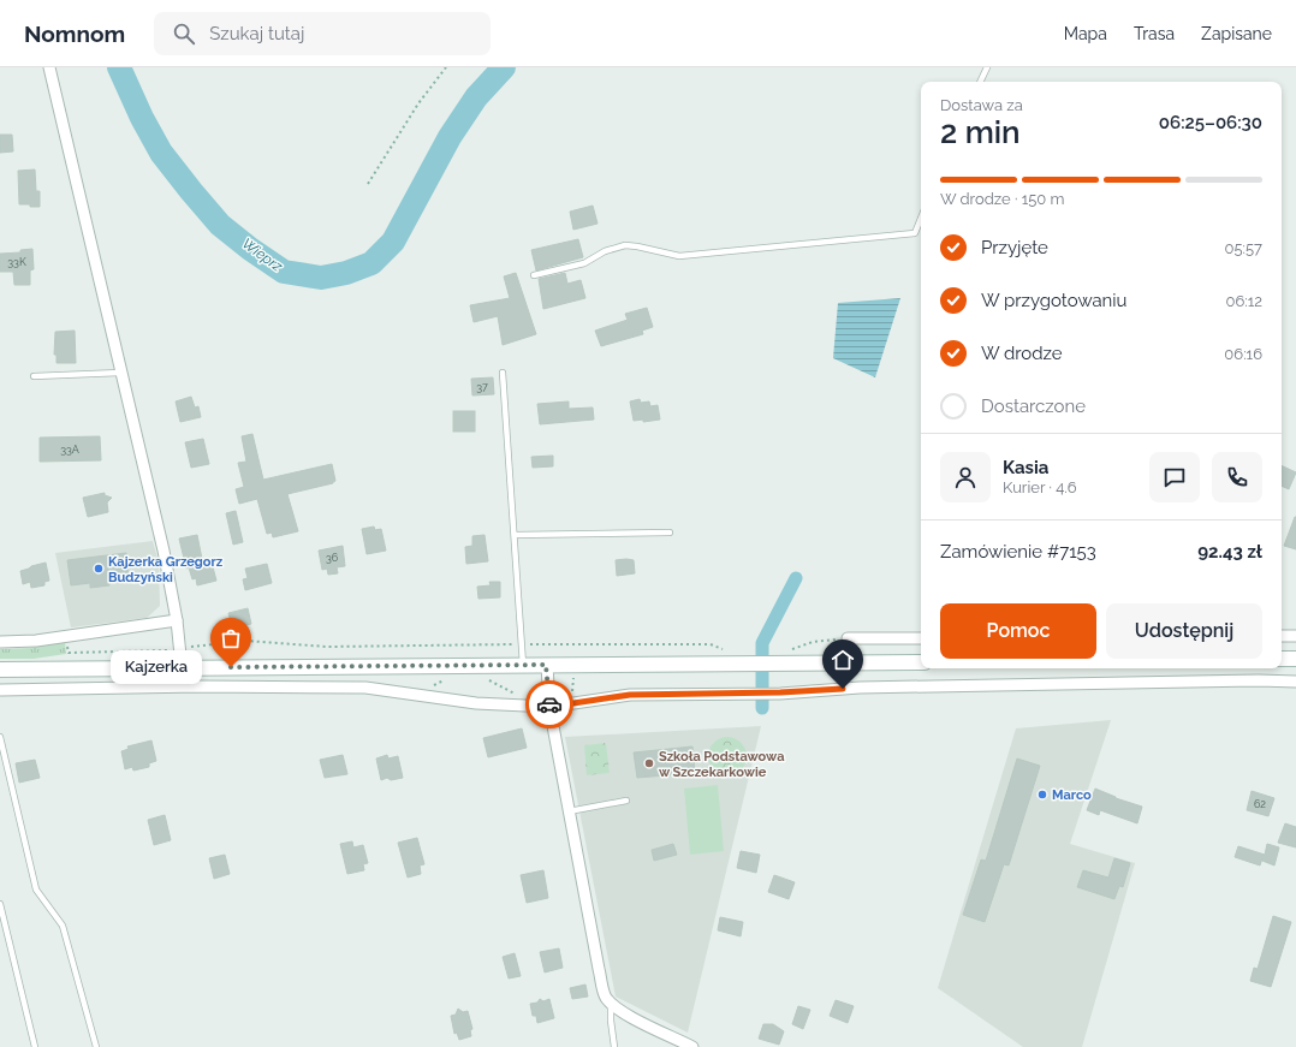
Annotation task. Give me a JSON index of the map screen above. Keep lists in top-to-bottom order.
{
  "water": ["Wieprz"],
  "places": [
    "Kajzerka Grzegorz Budzyński",
    "Kajzerka",
    "Szkoła Podstawowa w Szczekarkowie",
    "Marco"
  ],
  "house_numbers": [
    "33K",
    "37",
    "33A",
    "36",
    "62"
  ],
  "page": {
    "header": "Nomnom",
    "search": "Szukaj tutaj",
    "nav": ["Mapa", "Trasa", "Zapisane"],
    "heading": ["2 min", "Dostawa za", "06:25–06:30"],
    "panel": [
      "Kasia",
      "Kurier · 4.6",
      "Zamówienie #7153",
      "92.43 zł"
    ],
    "bar": "W drodze · 150 m",
    "list": [
      ["Przyjęte", "05:57"],
      ["W przygotowaniu", "06:12"],
      ["W drodze", "06:16"],
      "Dostarczone"
    ],
    "buttons": ["Pomoc", "Udostępnij"],
    "bubble": "Kajzerka"
  }
}
